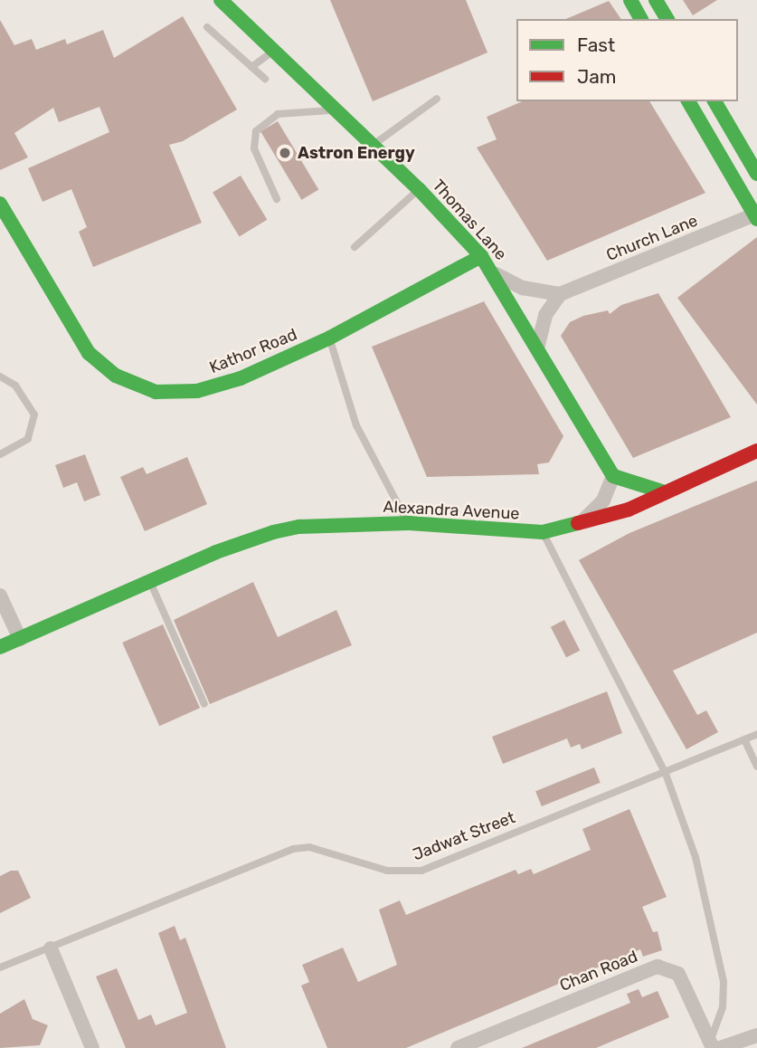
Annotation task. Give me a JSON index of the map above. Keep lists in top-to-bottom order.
{
  "streets": {
    "street": [
      "Thomas Lane",
      "Church Lane",
      "Kathor Road",
      "Alexandra Avenue",
      "Chan Road"
    ],
    "lane": ["Jadwat Street"]
  },
  "crossings": [
    ["Thomas Lane", "Kathor Road"]
  ],
  "places": ["Astron Energy"],
  "legend": ["Fast", "Jam"]
}
